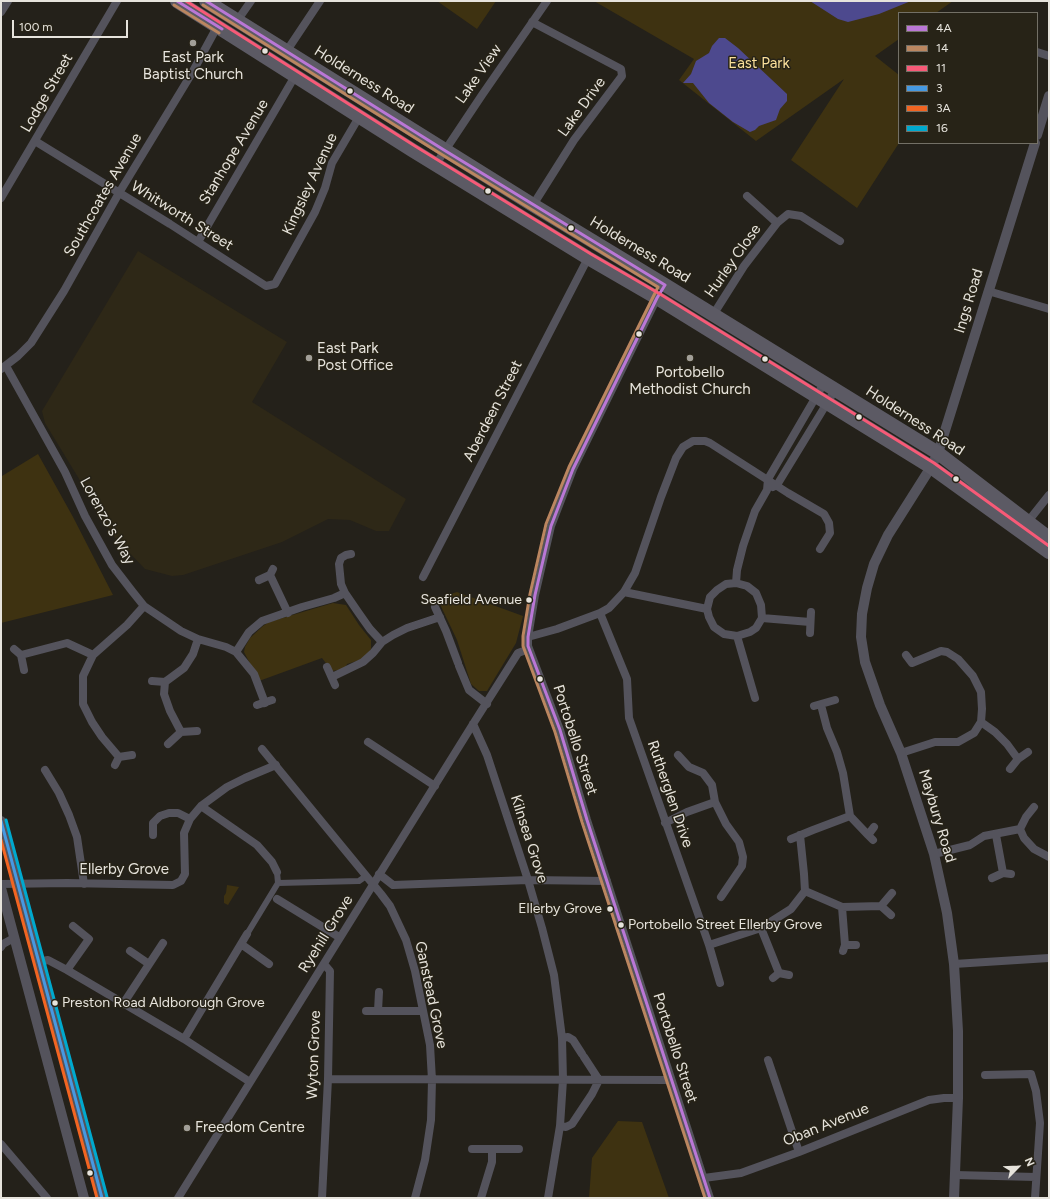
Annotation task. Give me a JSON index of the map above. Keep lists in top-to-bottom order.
{
  "streets": {
    "highway": ["Holderness Road"],
    "street": [
      "Lake View",
      "Lodge Street",
      "Lake Drive",
      "Stanhope Avenue",
      "Kingsley Avenue",
      "Southcoates Avenue",
      "Whitworth Street",
      "Hurley Close",
      "Ings Road",
      "Aberdeen Street",
      "Lorenzo's Way",
      "Portobello Street",
      "Rutherglen Drive",
      "Maybury Road",
      "Kilnsea Grove",
      "Ellerby Grove",
      "Ryehill Grove",
      "Ganstead Grove",
      "Wyton Grove",
      "Oban Avenue"
    ]
  },
  "crossings": [
    ["Lake View", "Holderness Road"],
    ["Lake View", "Lake Drive"],
    ["Holderness Road", "Lake Drive"],
    ["Holderness Road", "Stanhope Avenue"],
    ["Holderness Road", "Kingsley Avenue"],
    ["Holderness Road", "Southcoates Avenue"],
    ["Holderness Road", "Hurley Close"],
    ["Holderness Road", "Ings Road"],
    ["Holderness Road", "Aberdeen Street"],
    ["Holderness Road", "Portobello Street"],
    ["Holderness Road", "Maybury Road"],
    ["Lodge Street", "Whitworth Street"],
    ["Stanhope Avenue", "Whitworth Street"],
    ["Kingsley Avenue", "Whitworth Street"],
    ["Southcoates Avenue", "Whitworth Street"],
    ["Southcoates Avenue", "Lorenzo's Way"],
    ["Ings Road", "Maybury Road"],
    ["Portobello Street", "Ryehill Grove"],
    ["Portobello Street", "Oban Avenue"],
    ["Maybury Road", "Oban Avenue"],
    ["Kilnsea Grove", "Ryehill Grove"],
    ["Ellerby Grove", "Ganstead Grove"],
    ["Ryehill Grove", "Ganstead Grove"],
    ["Ryehill Grove", "Wyton Grove"]
  ],
  "parks": ["East Park"],
  "places": [
    "East Park Baptist Church",
    "East Park Post Office",
    "Portobello Methodist Church",
    "Seafield Avenue",
    "Ellerby Grove",
    "Portobello Street Ellerby Grove",
    "Preston Road Aldborough Grove",
    "Freedom Centre"
  ],
  "lines": [
    "transit line 4A",
    "transit line 11",
    "transit line 14",
    "transit line 16",
    "transit line 3",
    "transit line 3A"
  ],
  "legend": [
    "4A",
    "14",
    "11",
    "3",
    "3A",
    "16"
  ],
  "scale_bar": "100 m",
  "north": "top right"
}
